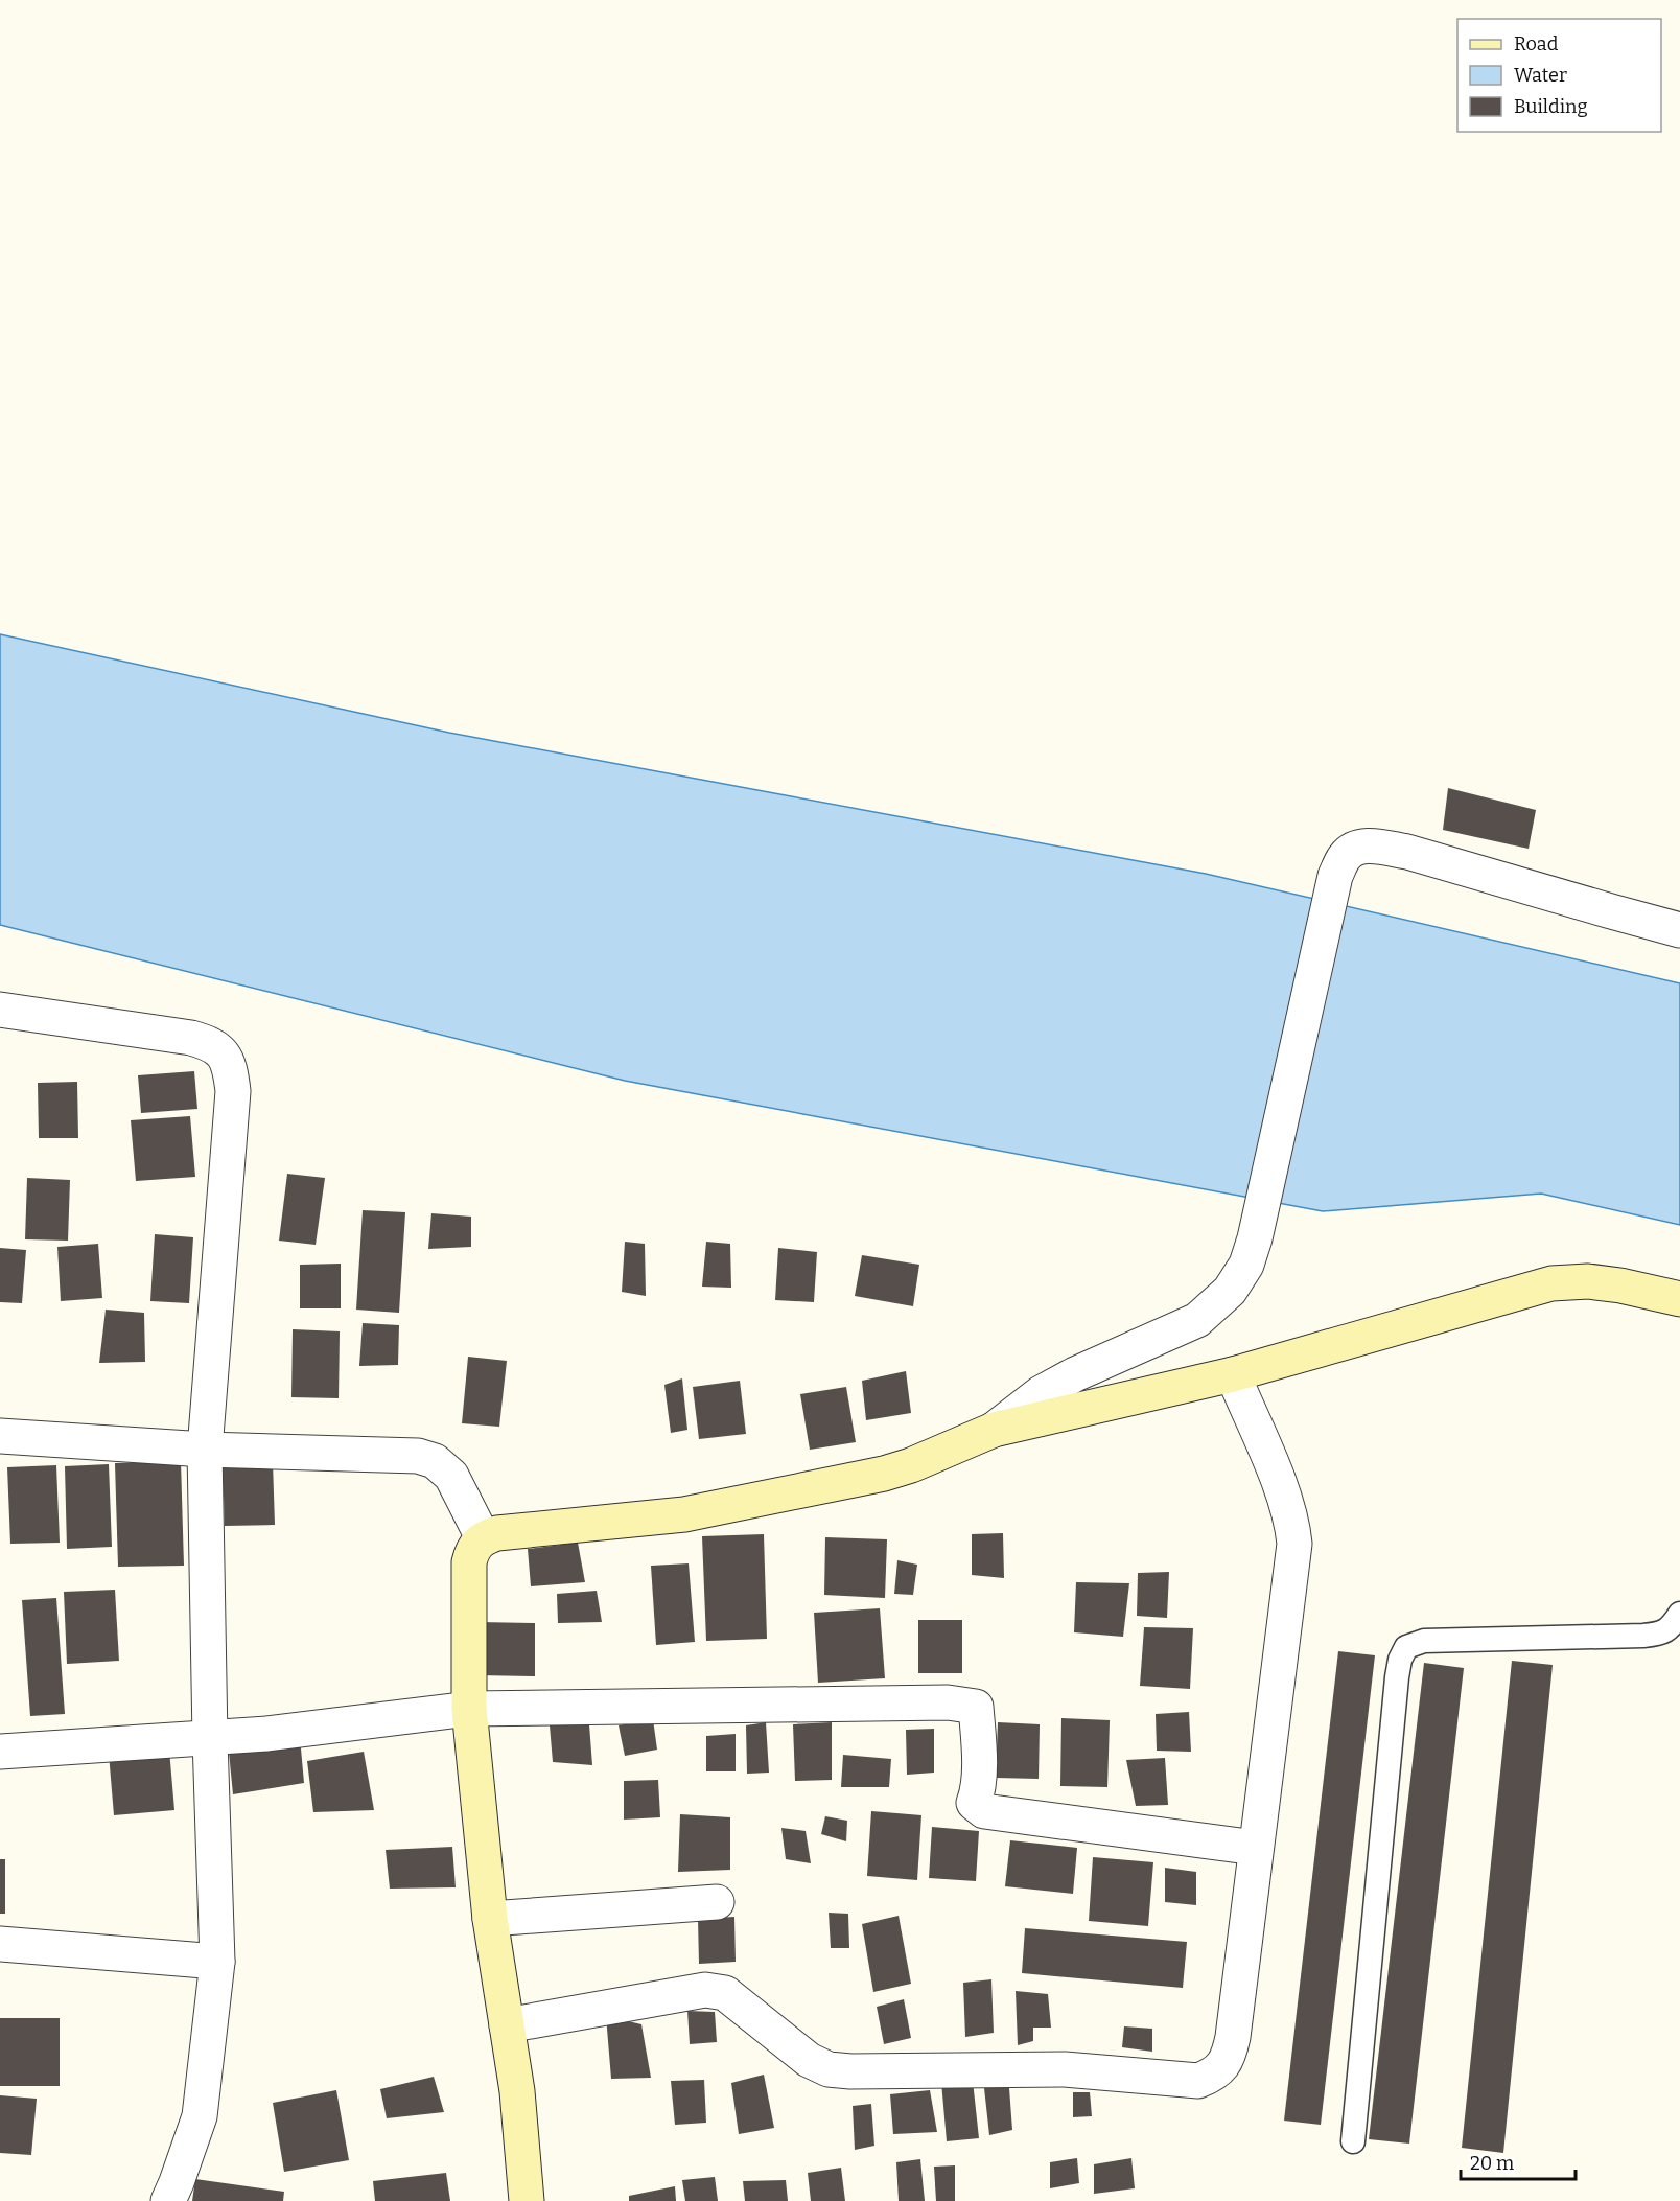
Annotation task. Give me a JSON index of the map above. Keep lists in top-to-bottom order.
{
  "legend": ["Road", "Water", "Building"],
  "scale_bar": "20 m"
}
